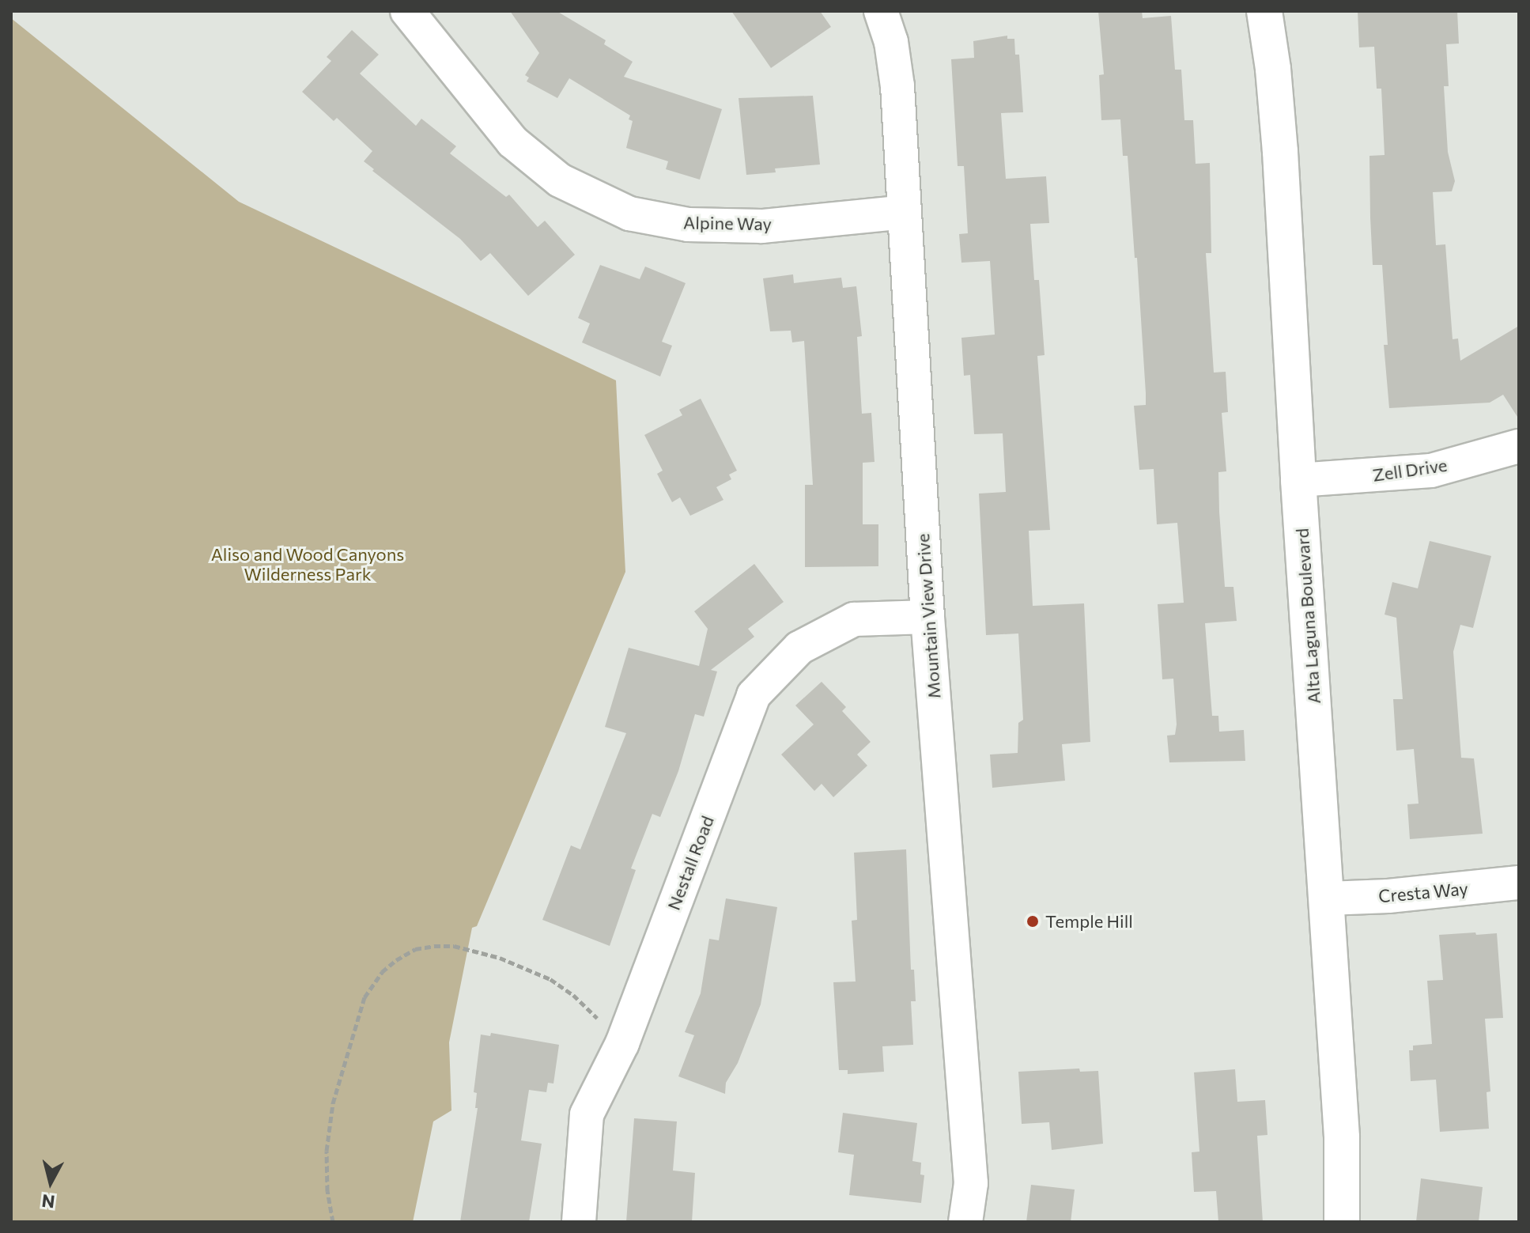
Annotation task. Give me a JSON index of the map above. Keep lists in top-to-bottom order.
{
  "streets": {
    "main road": ["Alta Laguna Boulevard"],
    "street": [
      "Alpine Way",
      "Zell Drive",
      "Mountain View Drive",
      "Nestall Road",
      "Cresta Way"
    ]
  },
  "crossings": [
    ["Alpine Way", "Mountain View Drive"],
    ["Zell Drive", "Alta Laguna Boulevard"],
    ["Mountain View Drive", "Nestall Road"],
    ["Alta Laguna Boulevard", "Cresta Way"]
  ],
  "parks": ["Aliso and Wood Canyons Wilderness Park"],
  "places": ["Temple Hill"],
  "north": "bottom"
}
